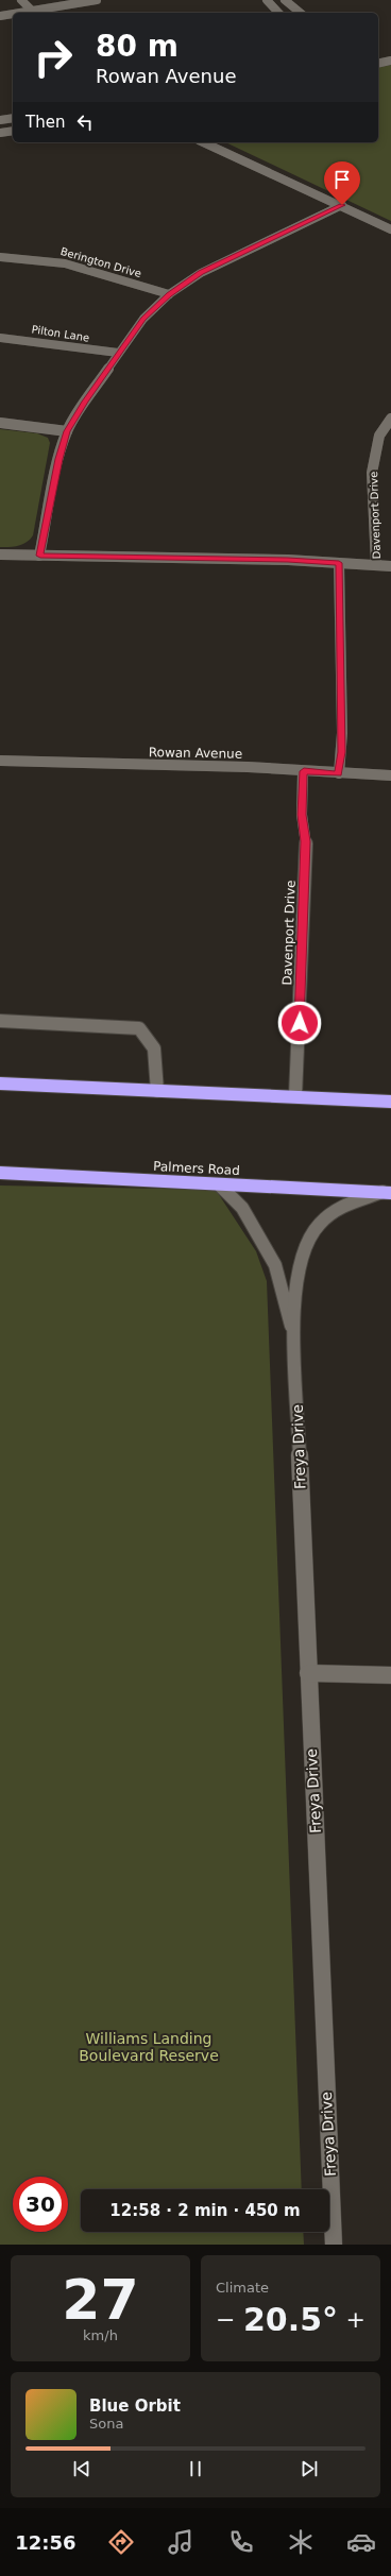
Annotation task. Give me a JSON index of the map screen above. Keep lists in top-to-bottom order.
{
  "streets": {
    "highway": ["Palmers Road"],
    "street": [
      "Berington Drive",
      "Pilton Lane",
      "Davenport Drive",
      "Rowan Avenue",
      "Freya Drive"
    ]
  },
  "crossings": [
    ["Davenport Drive", "Rowan Avenue"],
    ["Palmers Road", "Freya Drive"]
  ],
  "parks": ["Williams Landing Boulevard Reserve"],
  "page": {
    "turn": ["80 m", "Rowan Avenue"],
    "then": "Then",
    "limit": "30",
    "trip": "12:58 · 2 min · 450 m",
    "tile": [
      ["27", "km/h"],
      "Climate"
    ],
    "heat": ["−", "20.5°", "+"],
    "song": ["Blue Orbit", "Sona"],
    "tabs": "12:56"
  }
}
